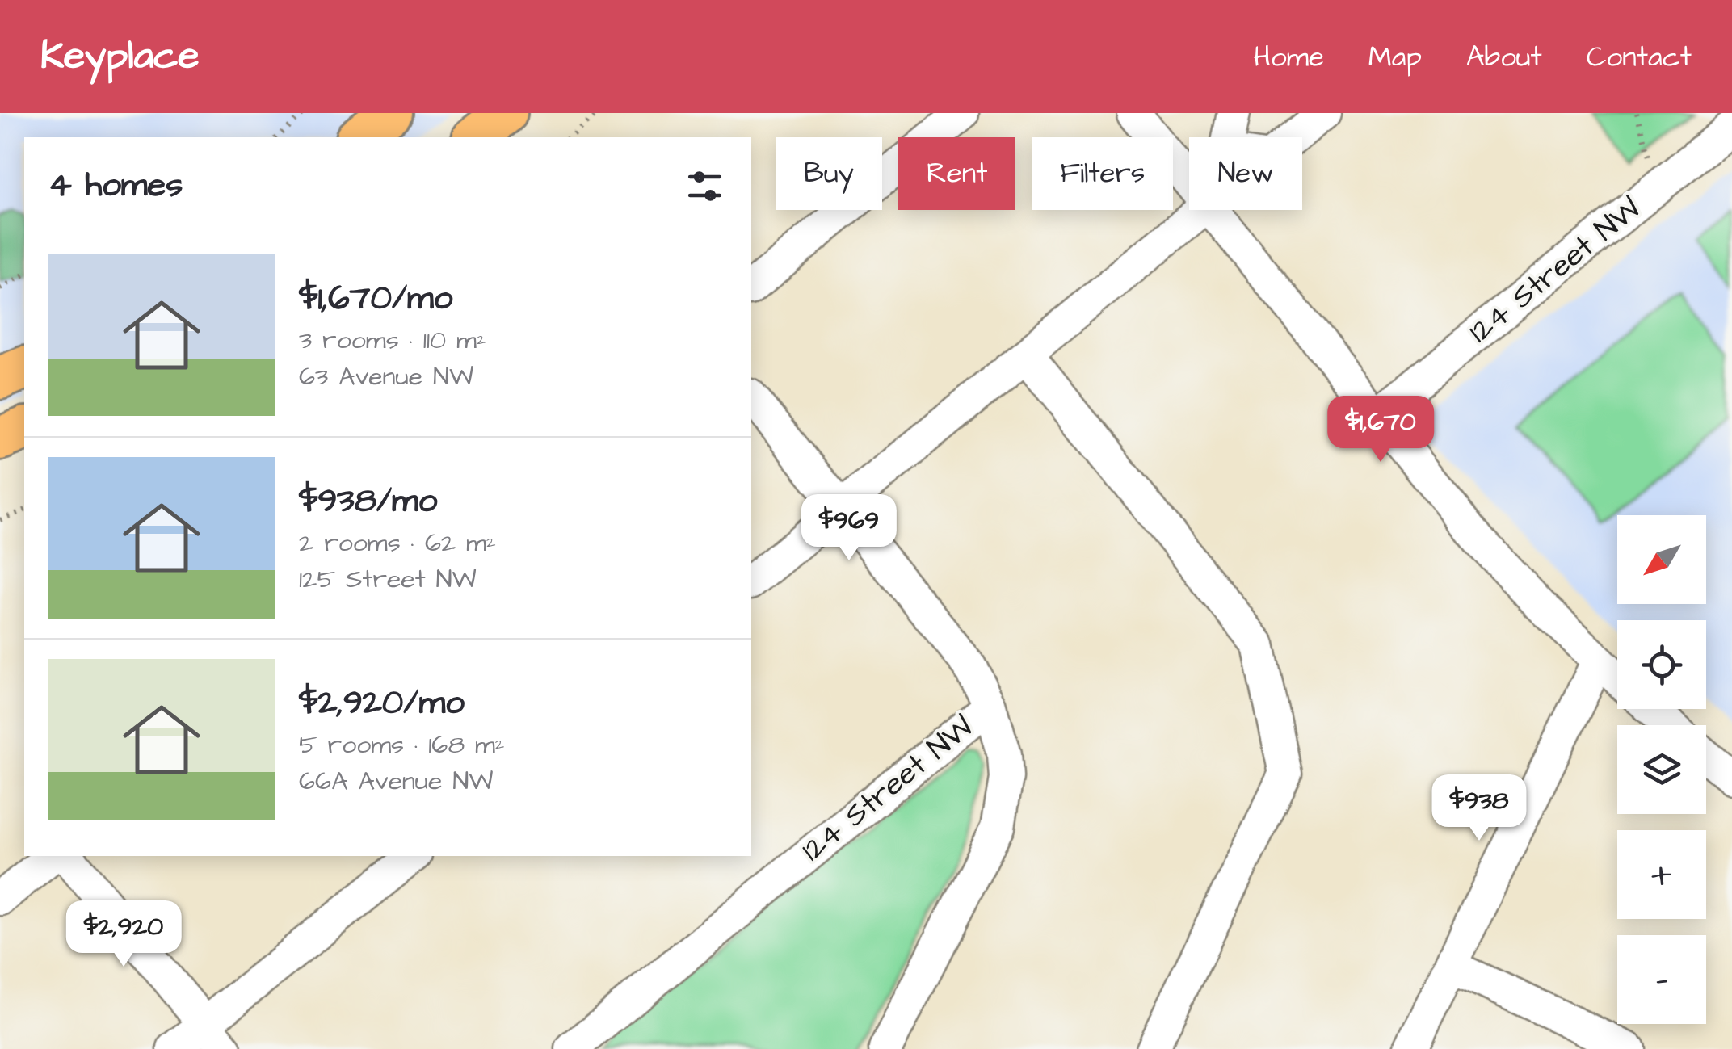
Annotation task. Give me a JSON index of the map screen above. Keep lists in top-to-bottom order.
{
  "streets": {
    "street": ["124 Street NW"]
  },
  "north": "bottom left",
  "page": {
    "header": "Keyplace",
    "nav": [
      "Home",
      "Map",
      "About",
      "Contact"
    ],
    "chip": [
      "Buy",
      "Rent",
      "Filters",
      "New"
    ],
    "heading": "4 homes",
    "list": [
      {
        "name": "$1,670/mo",
        "note": "3 rooms · 110 m² · 63 Avenue NW"
      },
      {
        "name": "$938/mo",
        "note": "2 rooms · 62 m² · 125 Street NW"
      },
      {
        "name": "$2,920/mo",
        "note": "5 rooms · 168 m² · 66A Avenue NW"
      }
    ],
    "price": [
      "$1,670",
      "$969",
      "$938",
      "$2,920"
    ],
    "map_buttons": ["+", "−"]
  }
}
